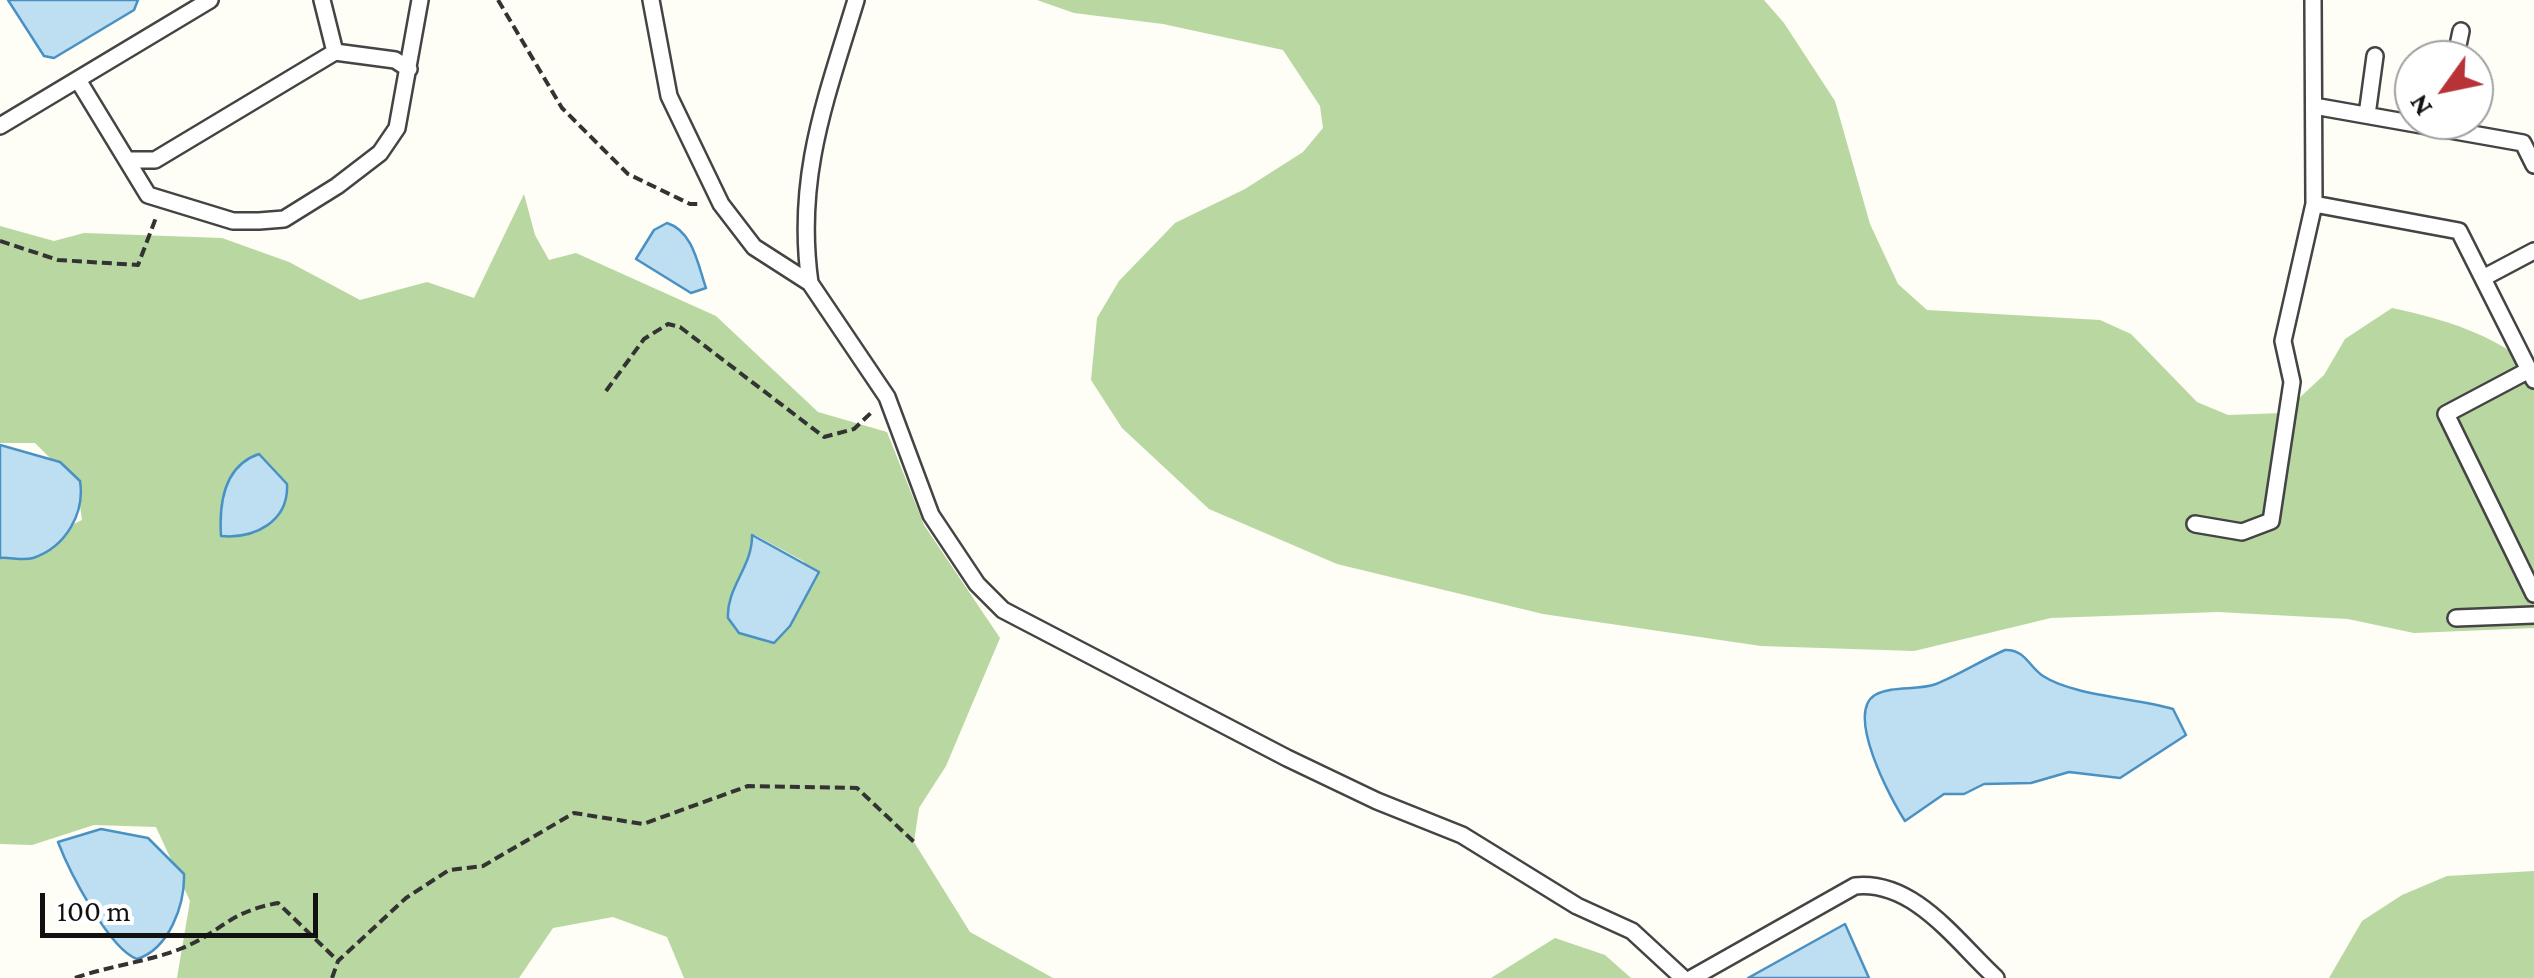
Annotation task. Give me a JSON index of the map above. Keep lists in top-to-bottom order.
{
  "scale_bar": "100 m",
  "north": "bottom left"
}
